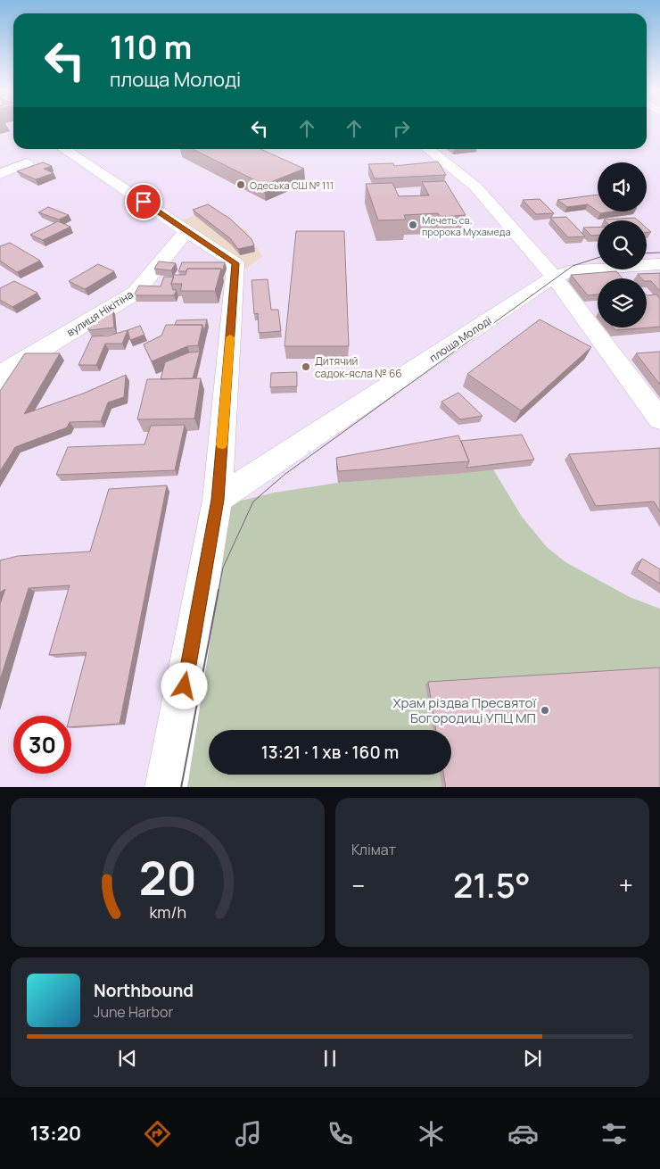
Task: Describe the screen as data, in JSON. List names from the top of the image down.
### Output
{
  "streets": {
    "street": ["вулиця Нікітіна", "площа Молоді"]
  },
  "places": [
    "Одеська СШ № 111",
    "Мечеть св. пророка Мухамеда",
    "Дитячий садок-ясла № 66",
    "Храм різдва Пресвятої Богородиці УПЦ МП"
  ],
  "page": {
    "turn": ["110 m", "площа Молоді"],
    "limit": "30",
    "trip": "13:21 · 1 хв · 160 m",
    "tile": "Клімат",
    "heat": ["−", "21.5°", "+"],
    "song": ["Northbound", "June Harbor"],
    "tabs": "13:20",
    "gauge": ["20", "km/h"]
  }
}
